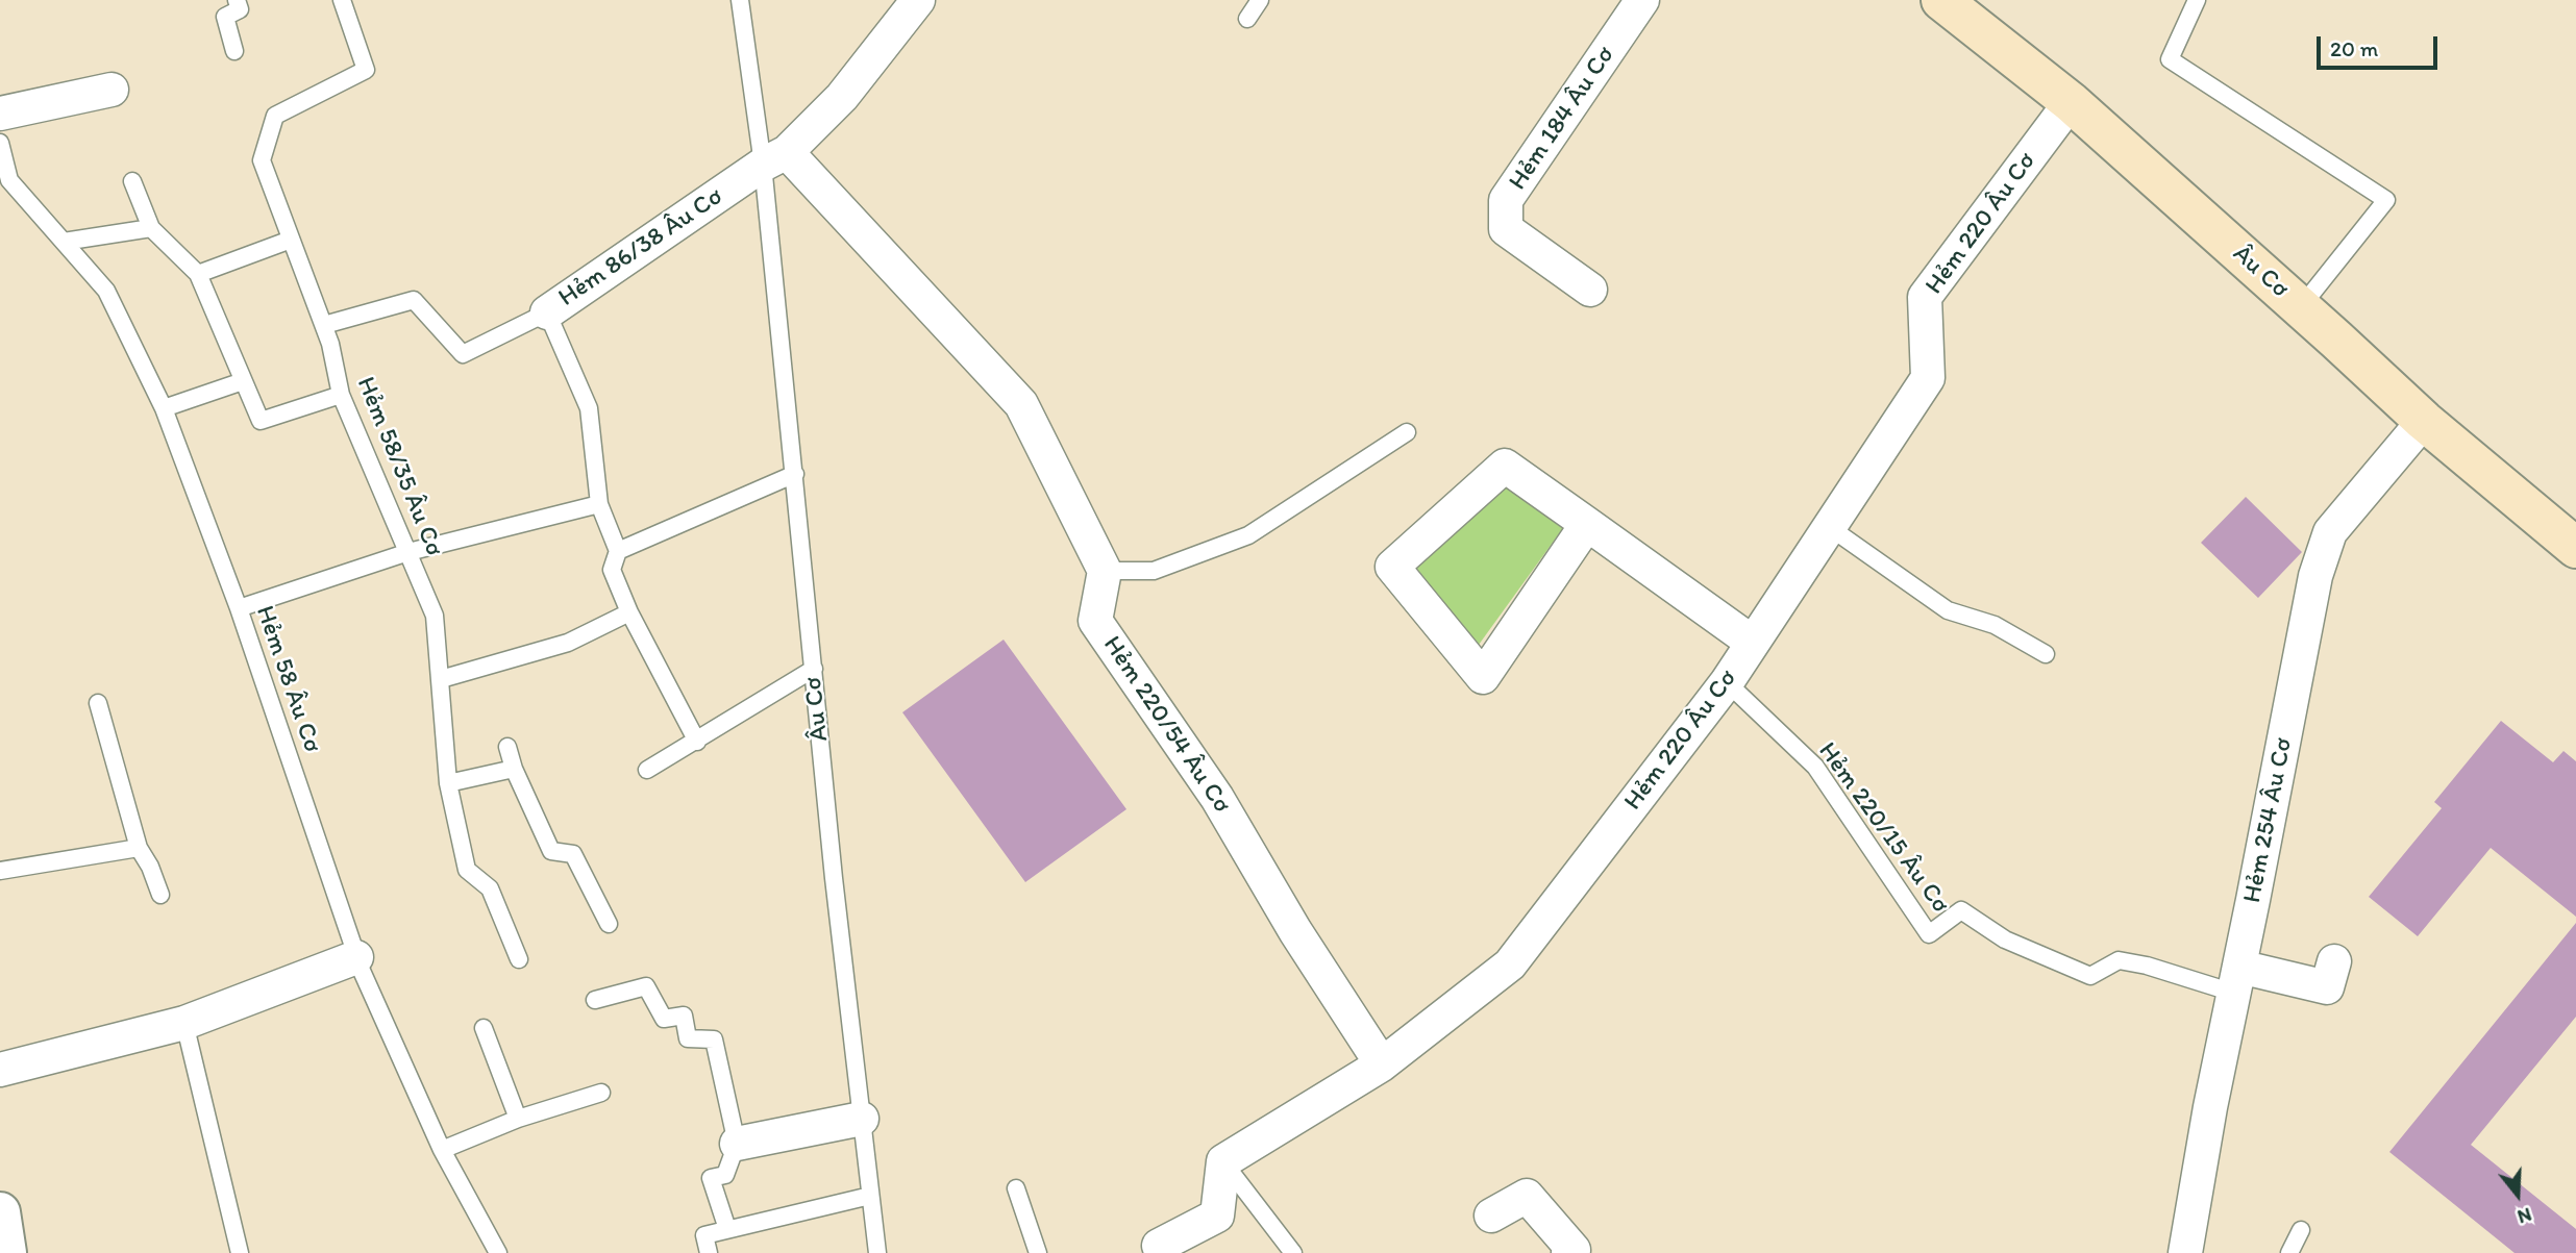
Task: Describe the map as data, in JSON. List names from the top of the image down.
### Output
{
  "streets": {
    "main road": ["Âu Cơ"],
    "street": [
      "Hẻm 184 Âu Cơ",
      "Hẻm 220 Âu Cơ",
      "Hẻm 86/38 Âu Cơ",
      "Hẻm 220/54 Âu Cơ",
      "Hẻm 254 Âu Cơ"
    ],
    "lane": ["Hẻm 58/35 Âu Cơ", "Hẻm 58 Âu Cơ", "Hẻm 220/15 Âu Cơ"]
  },
  "crossings": [
    ["Hẻm 220 Âu Cơ", "Âu Cơ"],
    ["Hẻm 220 Âu Cơ", "Hẻm 220/54 Âu Cơ"],
    ["Hẻm 220 Âu Cơ", "Hẻm 220/15 Âu Cơ"],
    ["Hẻm 86/38 Âu Cơ", "Âu Cơ"],
    ["Âu Cơ", "Hẻm 254 Âu Cơ"],
    ["Hẻm 254 Âu Cơ", "Hẻm 220/15 Âu Cơ"]
  ],
  "scale_bar": "20 m",
  "north": "bottom"
}
